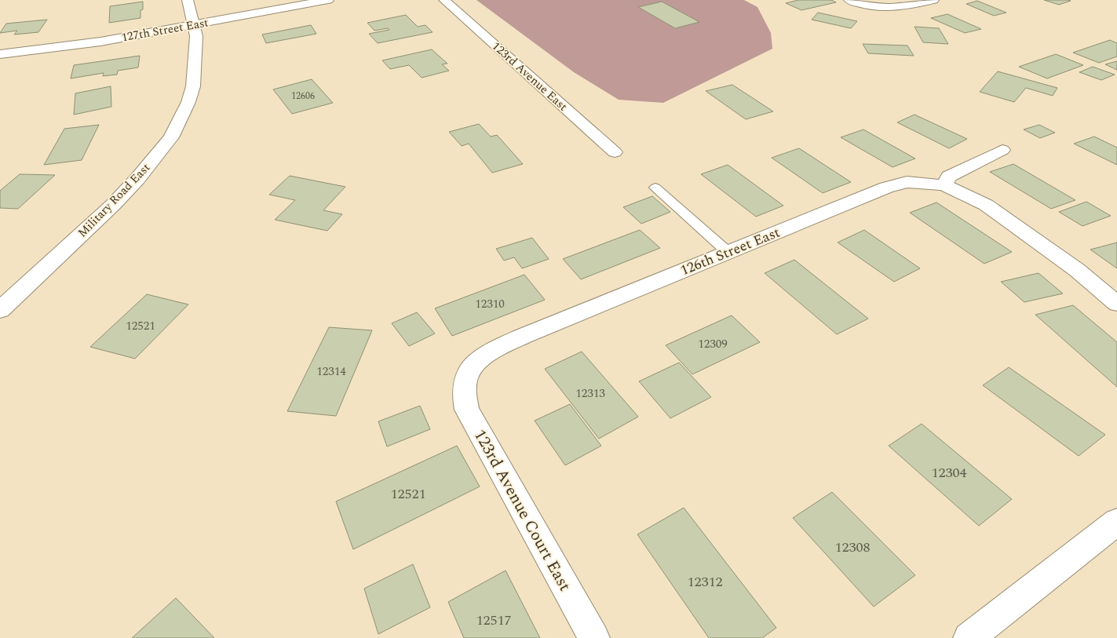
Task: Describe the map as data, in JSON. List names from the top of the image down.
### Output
{
  "streets": {
    "street": [
      "127th Street East",
      "123rd Avenue East",
      "Military Road East",
      "126th Street East",
      "123rd Avenue Court East"
    ]
  },
  "crossings": [
    ["127th Street East", "Military Road East"],
    ["126th Street East", "123rd Avenue Court East"]
  ],
  "house_numbers": [
    "12606",
    "12310",
    "12521",
    "12309",
    "12314",
    "12313",
    "12304",
    "12521",
    "12308",
    "12312",
    "12517"
  ]
}
